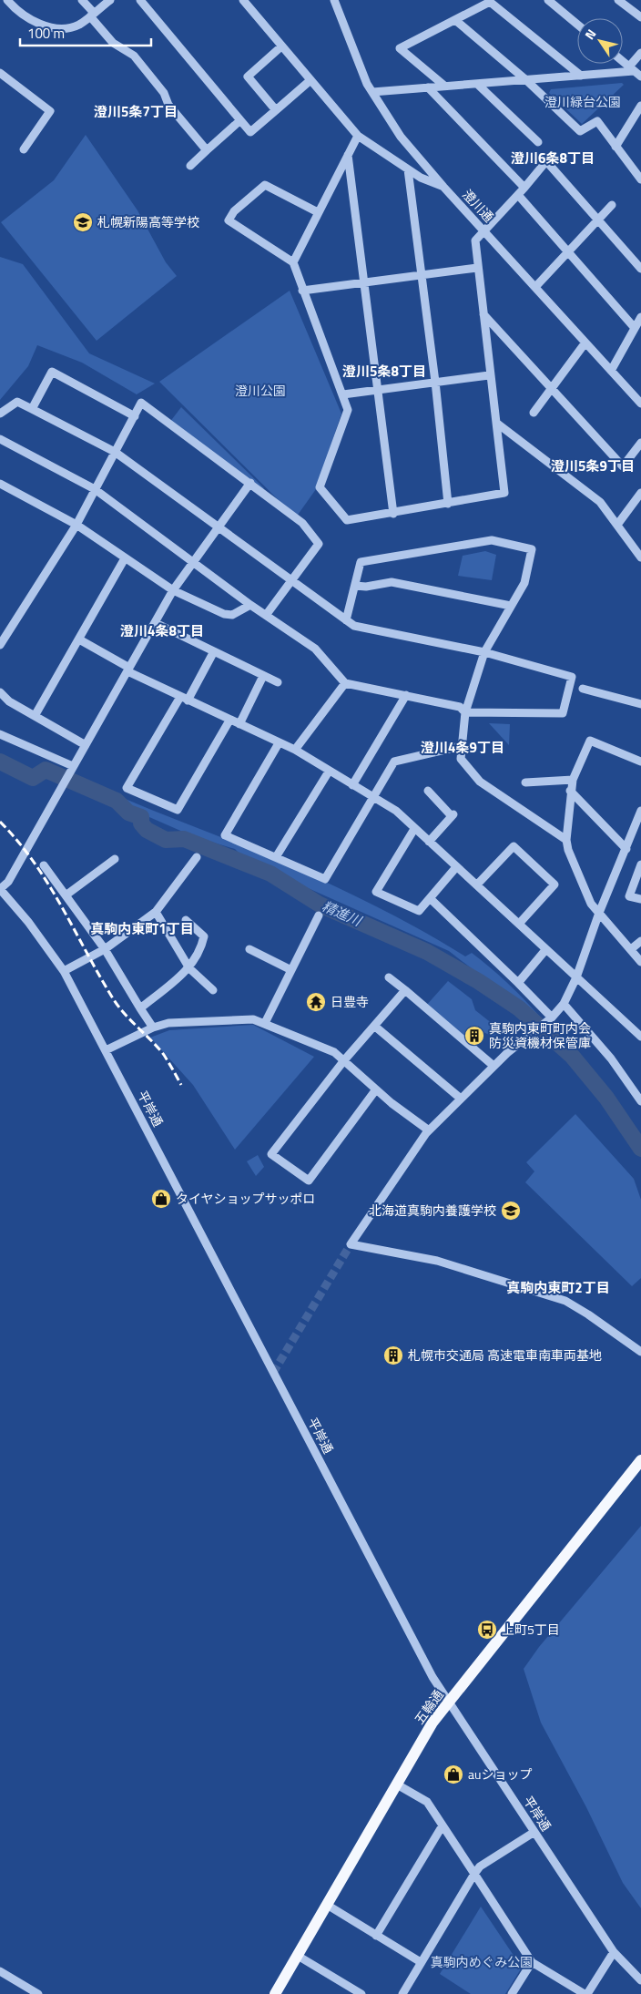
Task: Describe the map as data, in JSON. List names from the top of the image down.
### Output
{
  "streets": {
    "main road": ["五輪通"],
    "street": ["澄川通", "平岸通"]
  },
  "crossings": [
    ["平岸通", "五輪通"]
  ],
  "districts": [
    "澄川5条7丁目",
    "澄川6条8丁目",
    "澄川5条8丁目",
    "澄川5条9丁目",
    "澄川4条8丁目",
    "澄川4条9丁目",
    "真駒内東町1丁目",
    "真駒内東町2丁目"
  ],
  "water": ["精進川"],
  "parks": ["澄川緑台公園", "澄川公園", "真駒内めぐみ公園"],
  "places": {
    "school or university": ["札幌新陽高等学校", "北海道真駒内養護学校"],
    "temple": ["日豊寺"],
    "building": ["真駒内東町町内会 防災資機材保管庫", "札幌市交通局 高速電車南車両基地"],
    "shop": ["タイヤショップサッポロ", "auショップ"],
    "bus stop": ["上町5丁目"]
  },
  "scale_bar": "100 m",
  "north": "top left"
}
